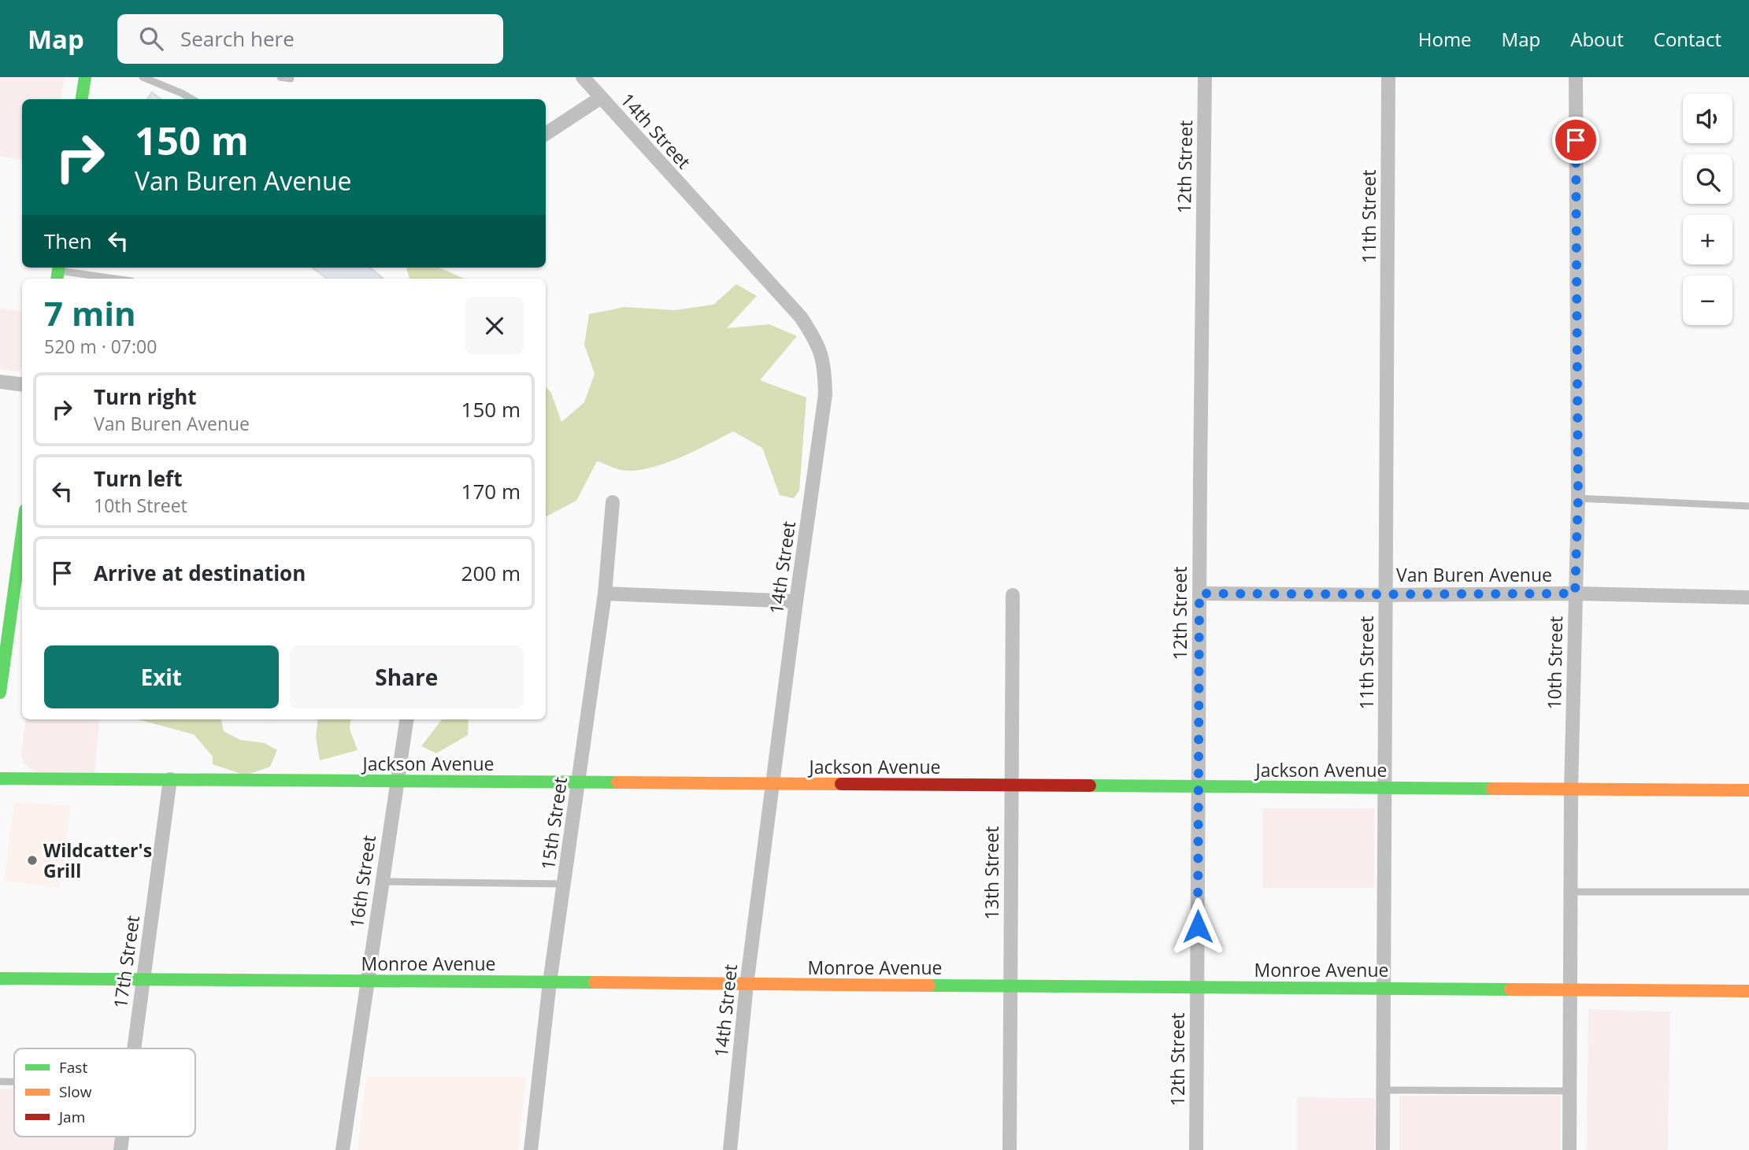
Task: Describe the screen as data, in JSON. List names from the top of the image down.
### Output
{
  "streets": {
    "street": [
      "14th Street",
      "12th Street",
      "11th Street",
      "Van Buren Avenue",
      "10th Street",
      "Jackson Avenue",
      "15th Street",
      "13th Street",
      "16th Street",
      "17th Street",
      "Monroe Avenue"
    ]
  },
  "crossings": [
    ["14th Street", "Jackson Avenue"],
    ["14th Street", "Monroe Avenue"],
    ["12th Street", "Van Buren Avenue"],
    ["12th Street", "Jackson Avenue"],
    ["12th Street", "Monroe Avenue"],
    ["11th Street", "Van Buren Avenue"],
    ["11th Street", "Jackson Avenue"],
    ["11th Street", "Monroe Avenue"],
    ["Van Buren Avenue", "10th Street"],
    ["10th Street", "Jackson Avenue"],
    ["10th Street", "Monroe Avenue"],
    ["Jackson Avenue", "15th Street"],
    ["Jackson Avenue", "13th Street"],
    ["Jackson Avenue", "16th Street"],
    ["Jackson Avenue", "17th Street"],
    ["15th Street", "Monroe Avenue"],
    ["13th Street", "Monroe Avenue"],
    ["16th Street", "Monroe Avenue"],
    ["17th Street", "Monroe Avenue"]
  ],
  "places": ["Wildcatter's Grill"],
  "legend": ["Fast", "Slow", "Jam"],
  "page": {
    "header": "Map",
    "search": "Search here",
    "nav": [
      "Home",
      "Map",
      "About",
      "Contact"
    ],
    "map_buttons": ["+", "−"],
    "turn": ["150 m", "Van Buren Avenue"],
    "then": "Then",
    "heading": ["7 min", "520 m · 07:00"],
    "list": [
      {
        "name": "Turn right",
        "note": "Van Buren Avenue",
        "value": "150 m"
      },
      {
        "name": "Turn left",
        "note": "10th Street",
        "value": "170 m"
      },
      {
        "name": "Arrive at destination",
        "value": "200 m"
      }
    ],
    "buttons": ["Exit", "Share"]
  }
}
